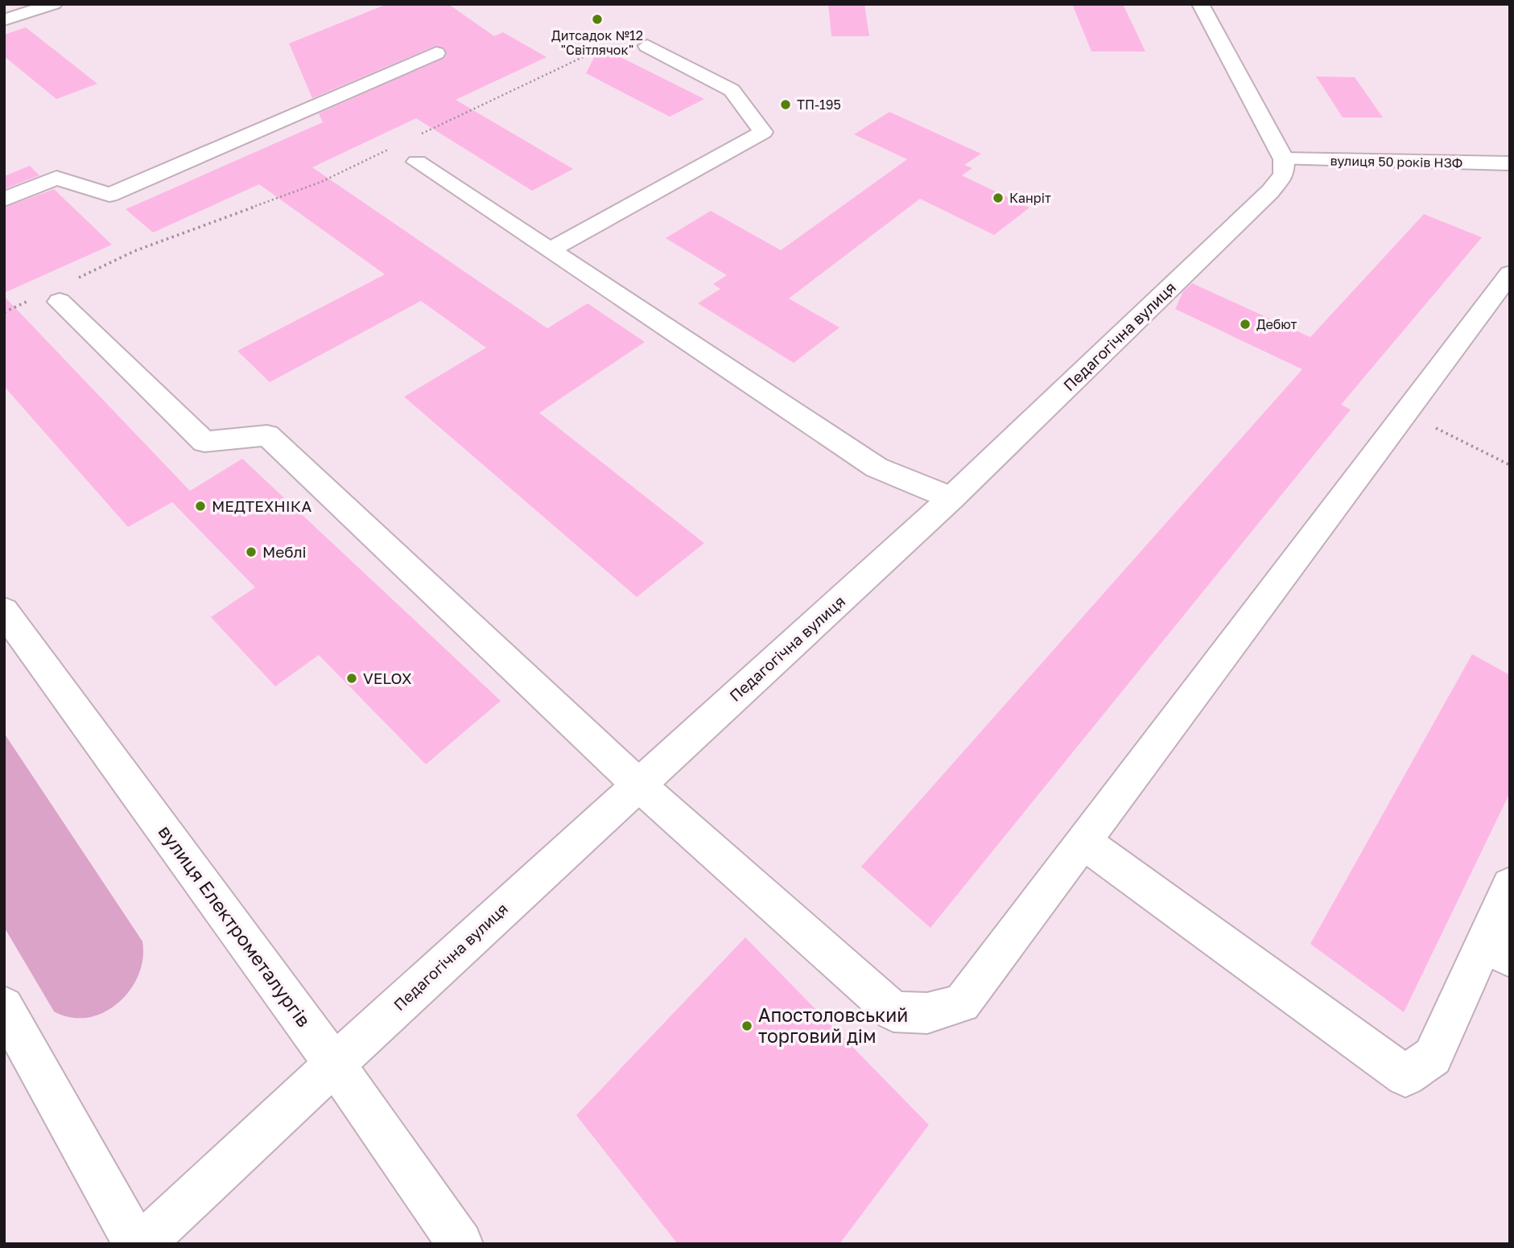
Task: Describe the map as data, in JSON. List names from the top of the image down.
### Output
{
  "streets": {
    "main road": ["вулиця 50 років НЗФ", "Педагогічна вулиця", "вулиця Електрометалургів"]
  },
  "crossings": [
    ["вулиця 50 років НЗФ", "Педагогічна вулиця"],
    ["Педагогічна вулиця", "вулиця Електрометалургів"]
  ],
  "places": [
    "Дитсадок №12 \"Світлячок\"",
    "ТП-195",
    "Канріт",
    "Дебют",
    "МЕДТЕХНІКА",
    "Меблі",
    "VELOX",
    "Апостоловський торговий дім"
  ]
}
